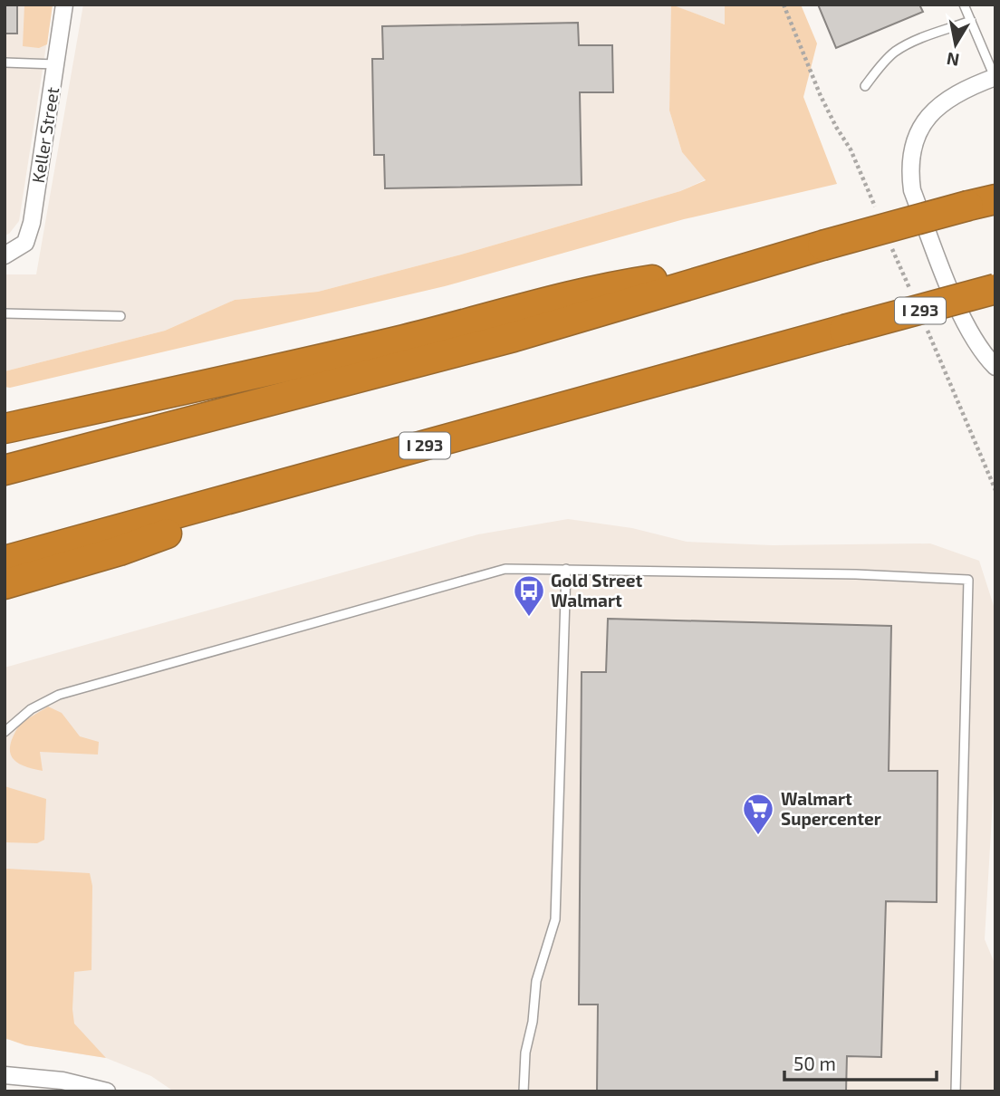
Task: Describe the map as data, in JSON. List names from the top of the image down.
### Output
{
  "streets": {
    "highway": ["I 293"],
    "street": ["Keller Street"]
  },
  "places": {
    "bus stop": ["Gold Street Walmart"],
    "supermarket": ["Walmart Supercenter"]
  },
  "scale_bar": "50 m",
  "north": "bottom"
}
